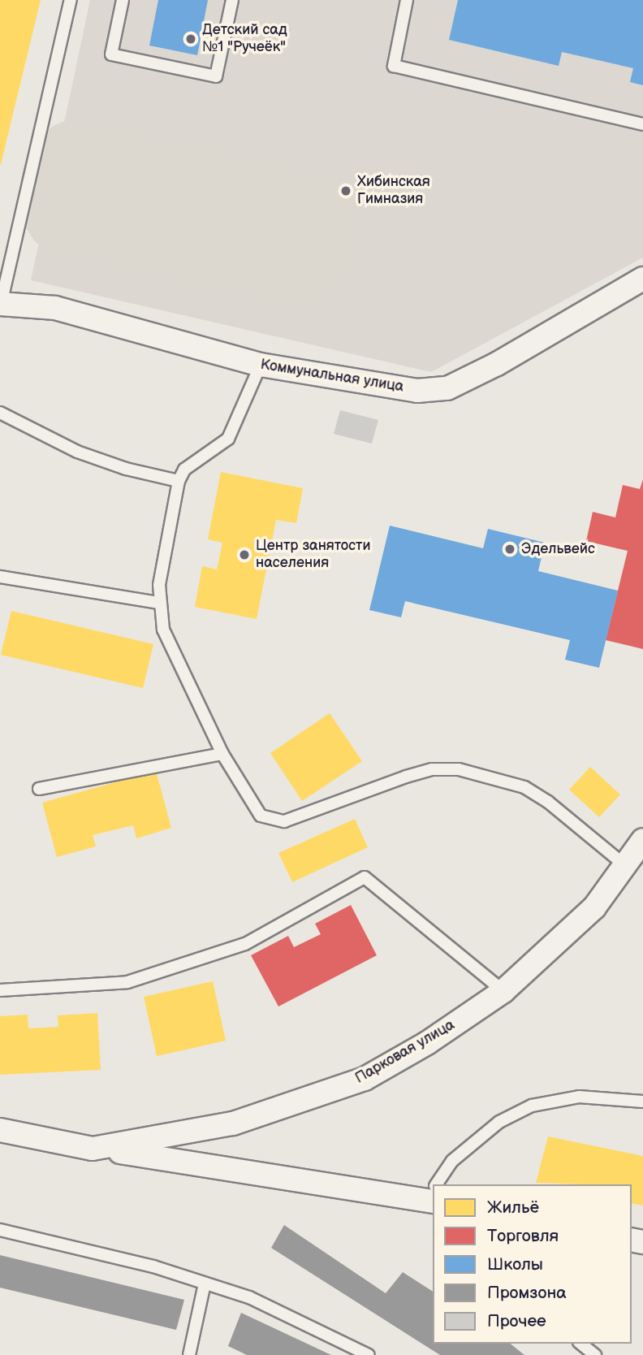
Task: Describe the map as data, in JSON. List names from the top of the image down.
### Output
{
  "streets": {
    "street": ["Коммунальная улица", "Парковая улица"]
  },
  "places": [
    "Детский сад №1 \"Ручеёк\"",
    "Хибинская Гимназия",
    "Эдельвейс",
    "Центр занятости населения"
  ],
  "legend": [
    "Жильё",
    "Торговля",
    "Школы",
    "Промзона",
    "Прочее"
  ]
}
